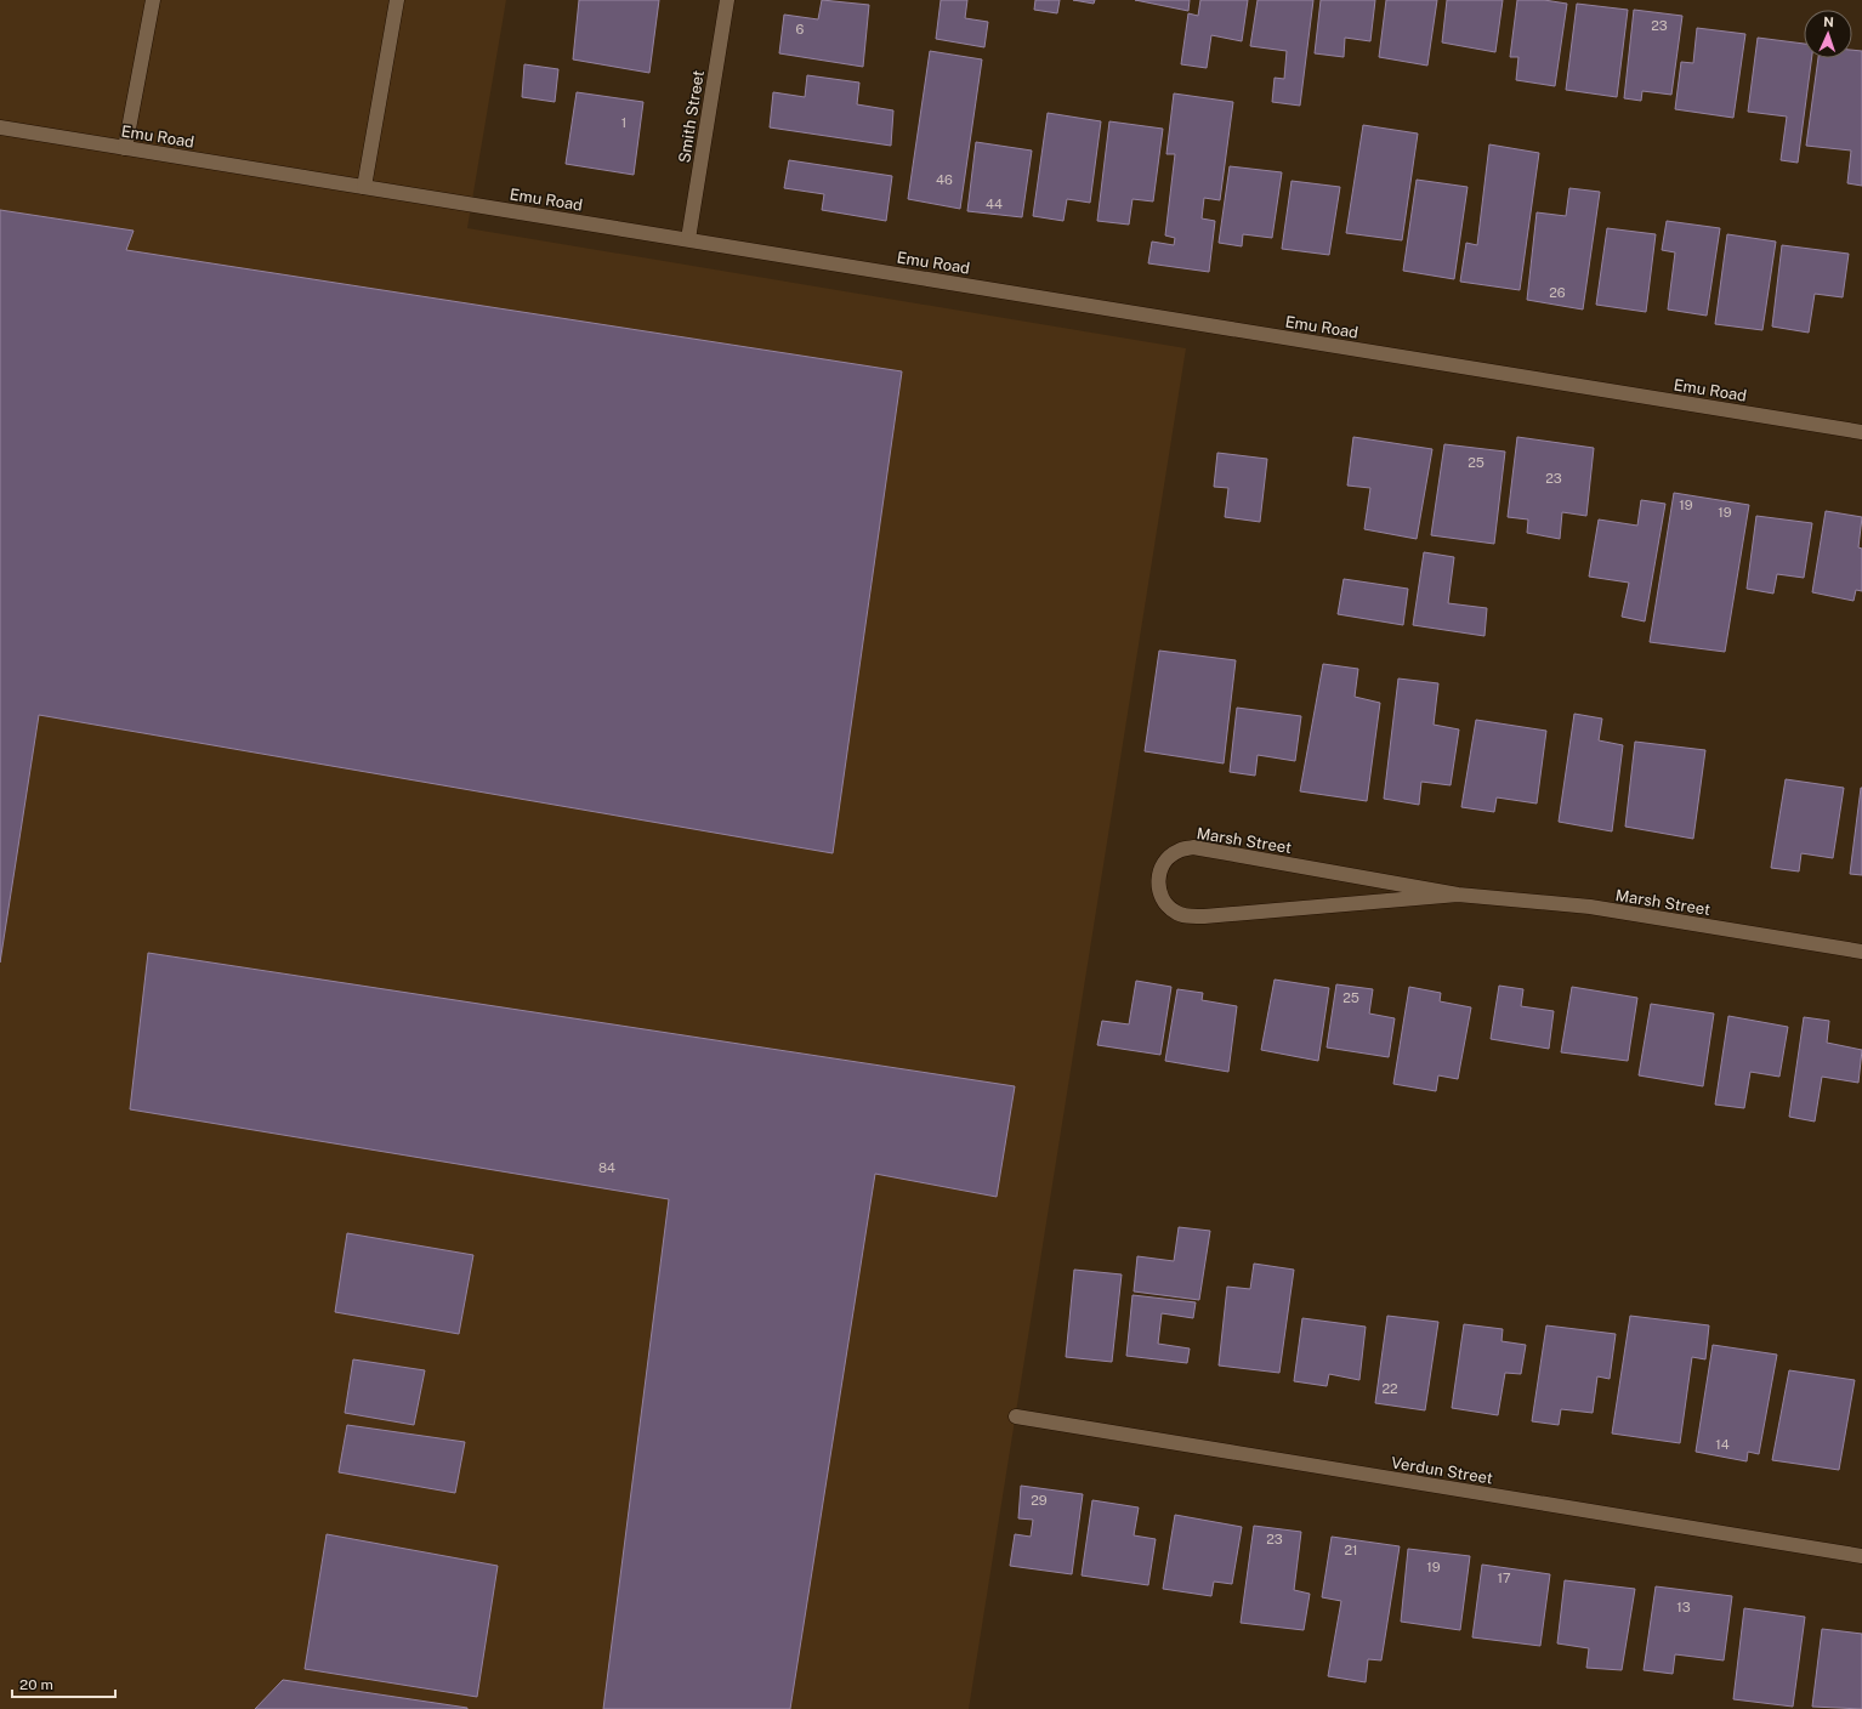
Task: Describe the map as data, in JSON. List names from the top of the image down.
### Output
{
  "streets": {
    "street": [
      "Smith Street",
      "Emu Road",
      "Marsh Street",
      "Verdun Street"
    ]
  },
  "crossings": [
    ["Smith Street", "Emu Road"]
  ],
  "house_numbers": [
    "23",
    "6",
    "1",
    "46",
    "44",
    "26",
    "25",
    "23",
    "19",
    "19",
    "25",
    "84",
    "22",
    "14",
    "29",
    "23",
    "21",
    "19",
    "17",
    "13"
  ],
  "scale_bar": "20 m",
  "north": "top"
}
